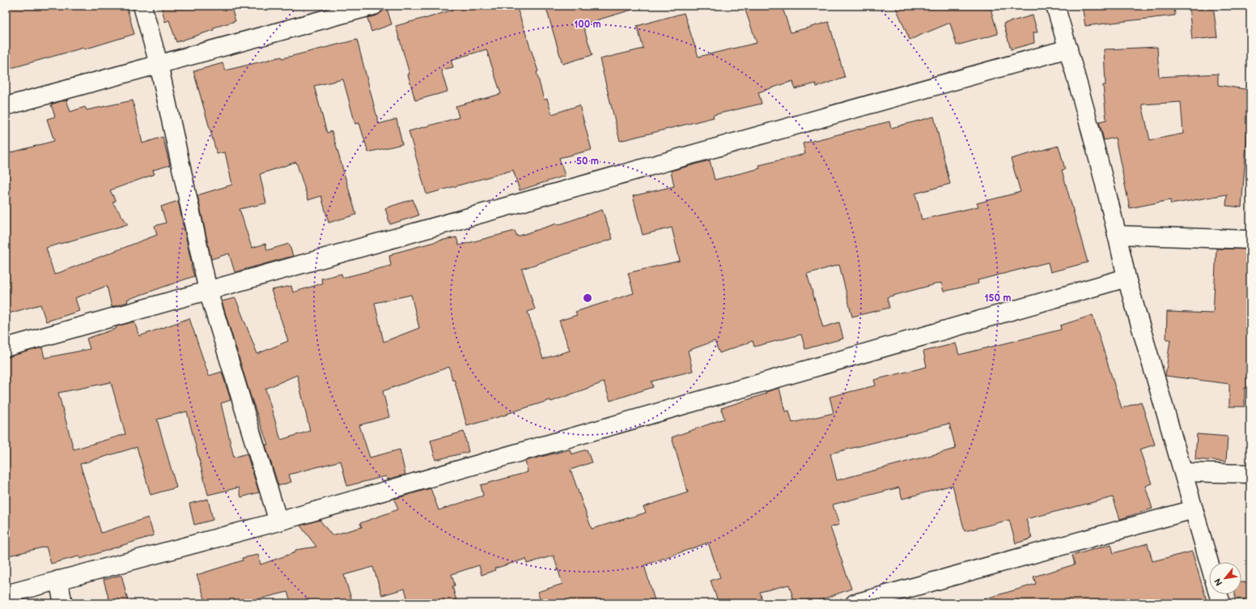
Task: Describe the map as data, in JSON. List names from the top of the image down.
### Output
{
  "north": "bottom left",
  "rings": ["100 m", "50 m", "150 m"]
}
